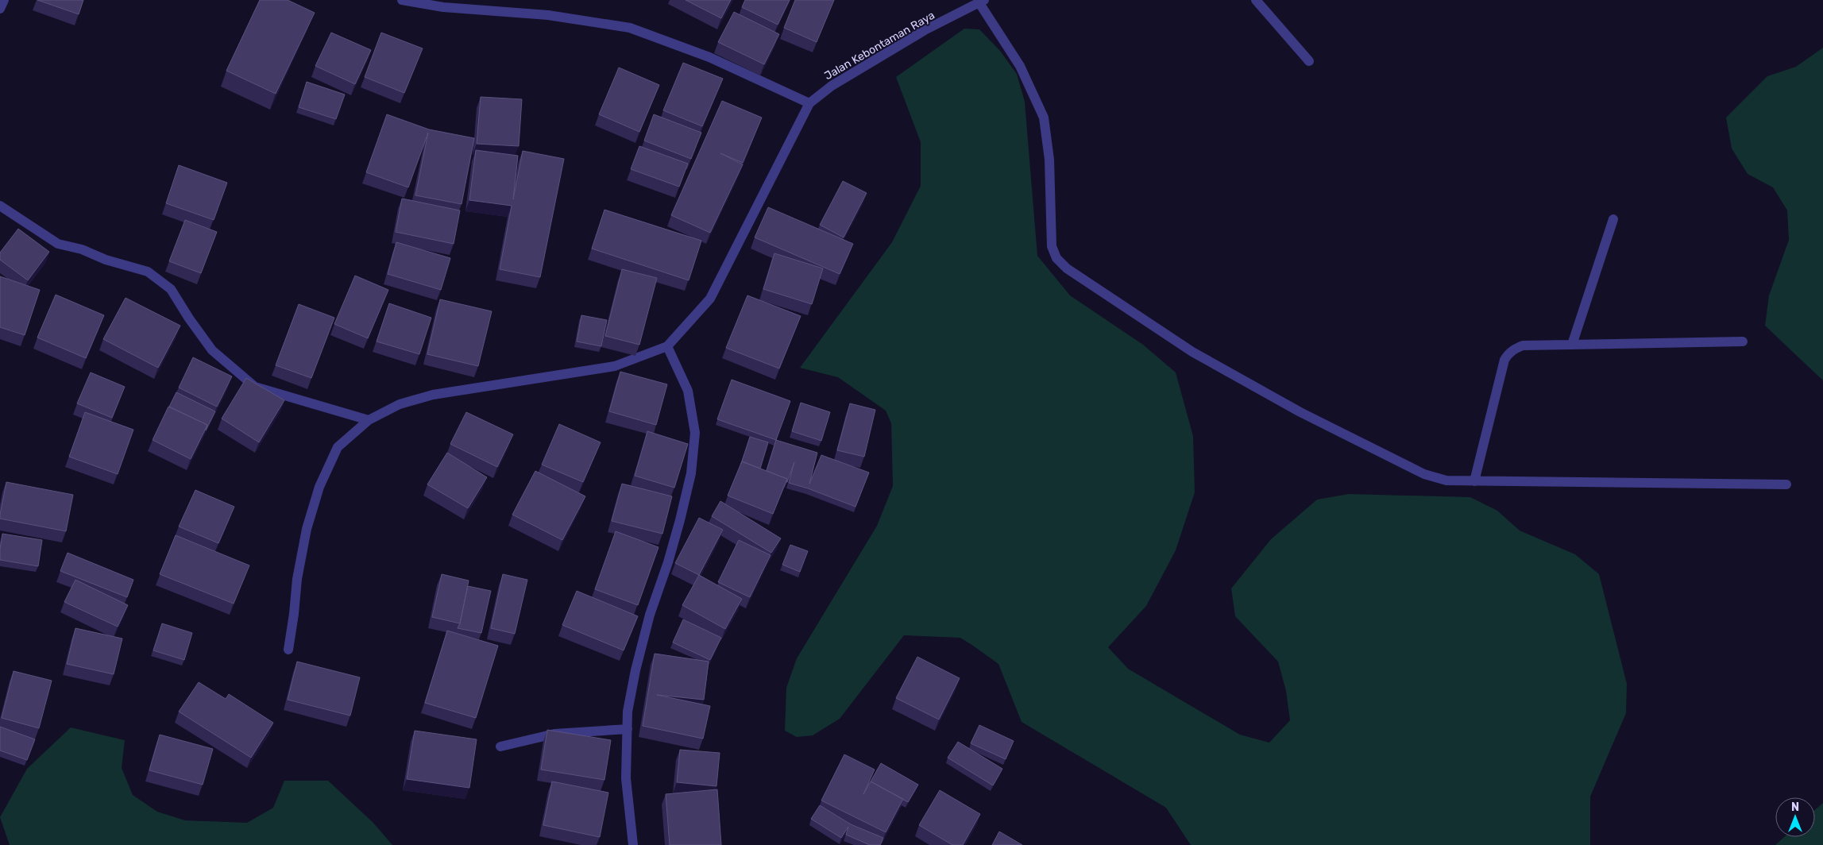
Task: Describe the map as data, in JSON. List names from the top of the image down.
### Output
{
  "streets": {
    "street": ["Jalan Kebontaman Raya"]
  },
  "north": "top"
}
